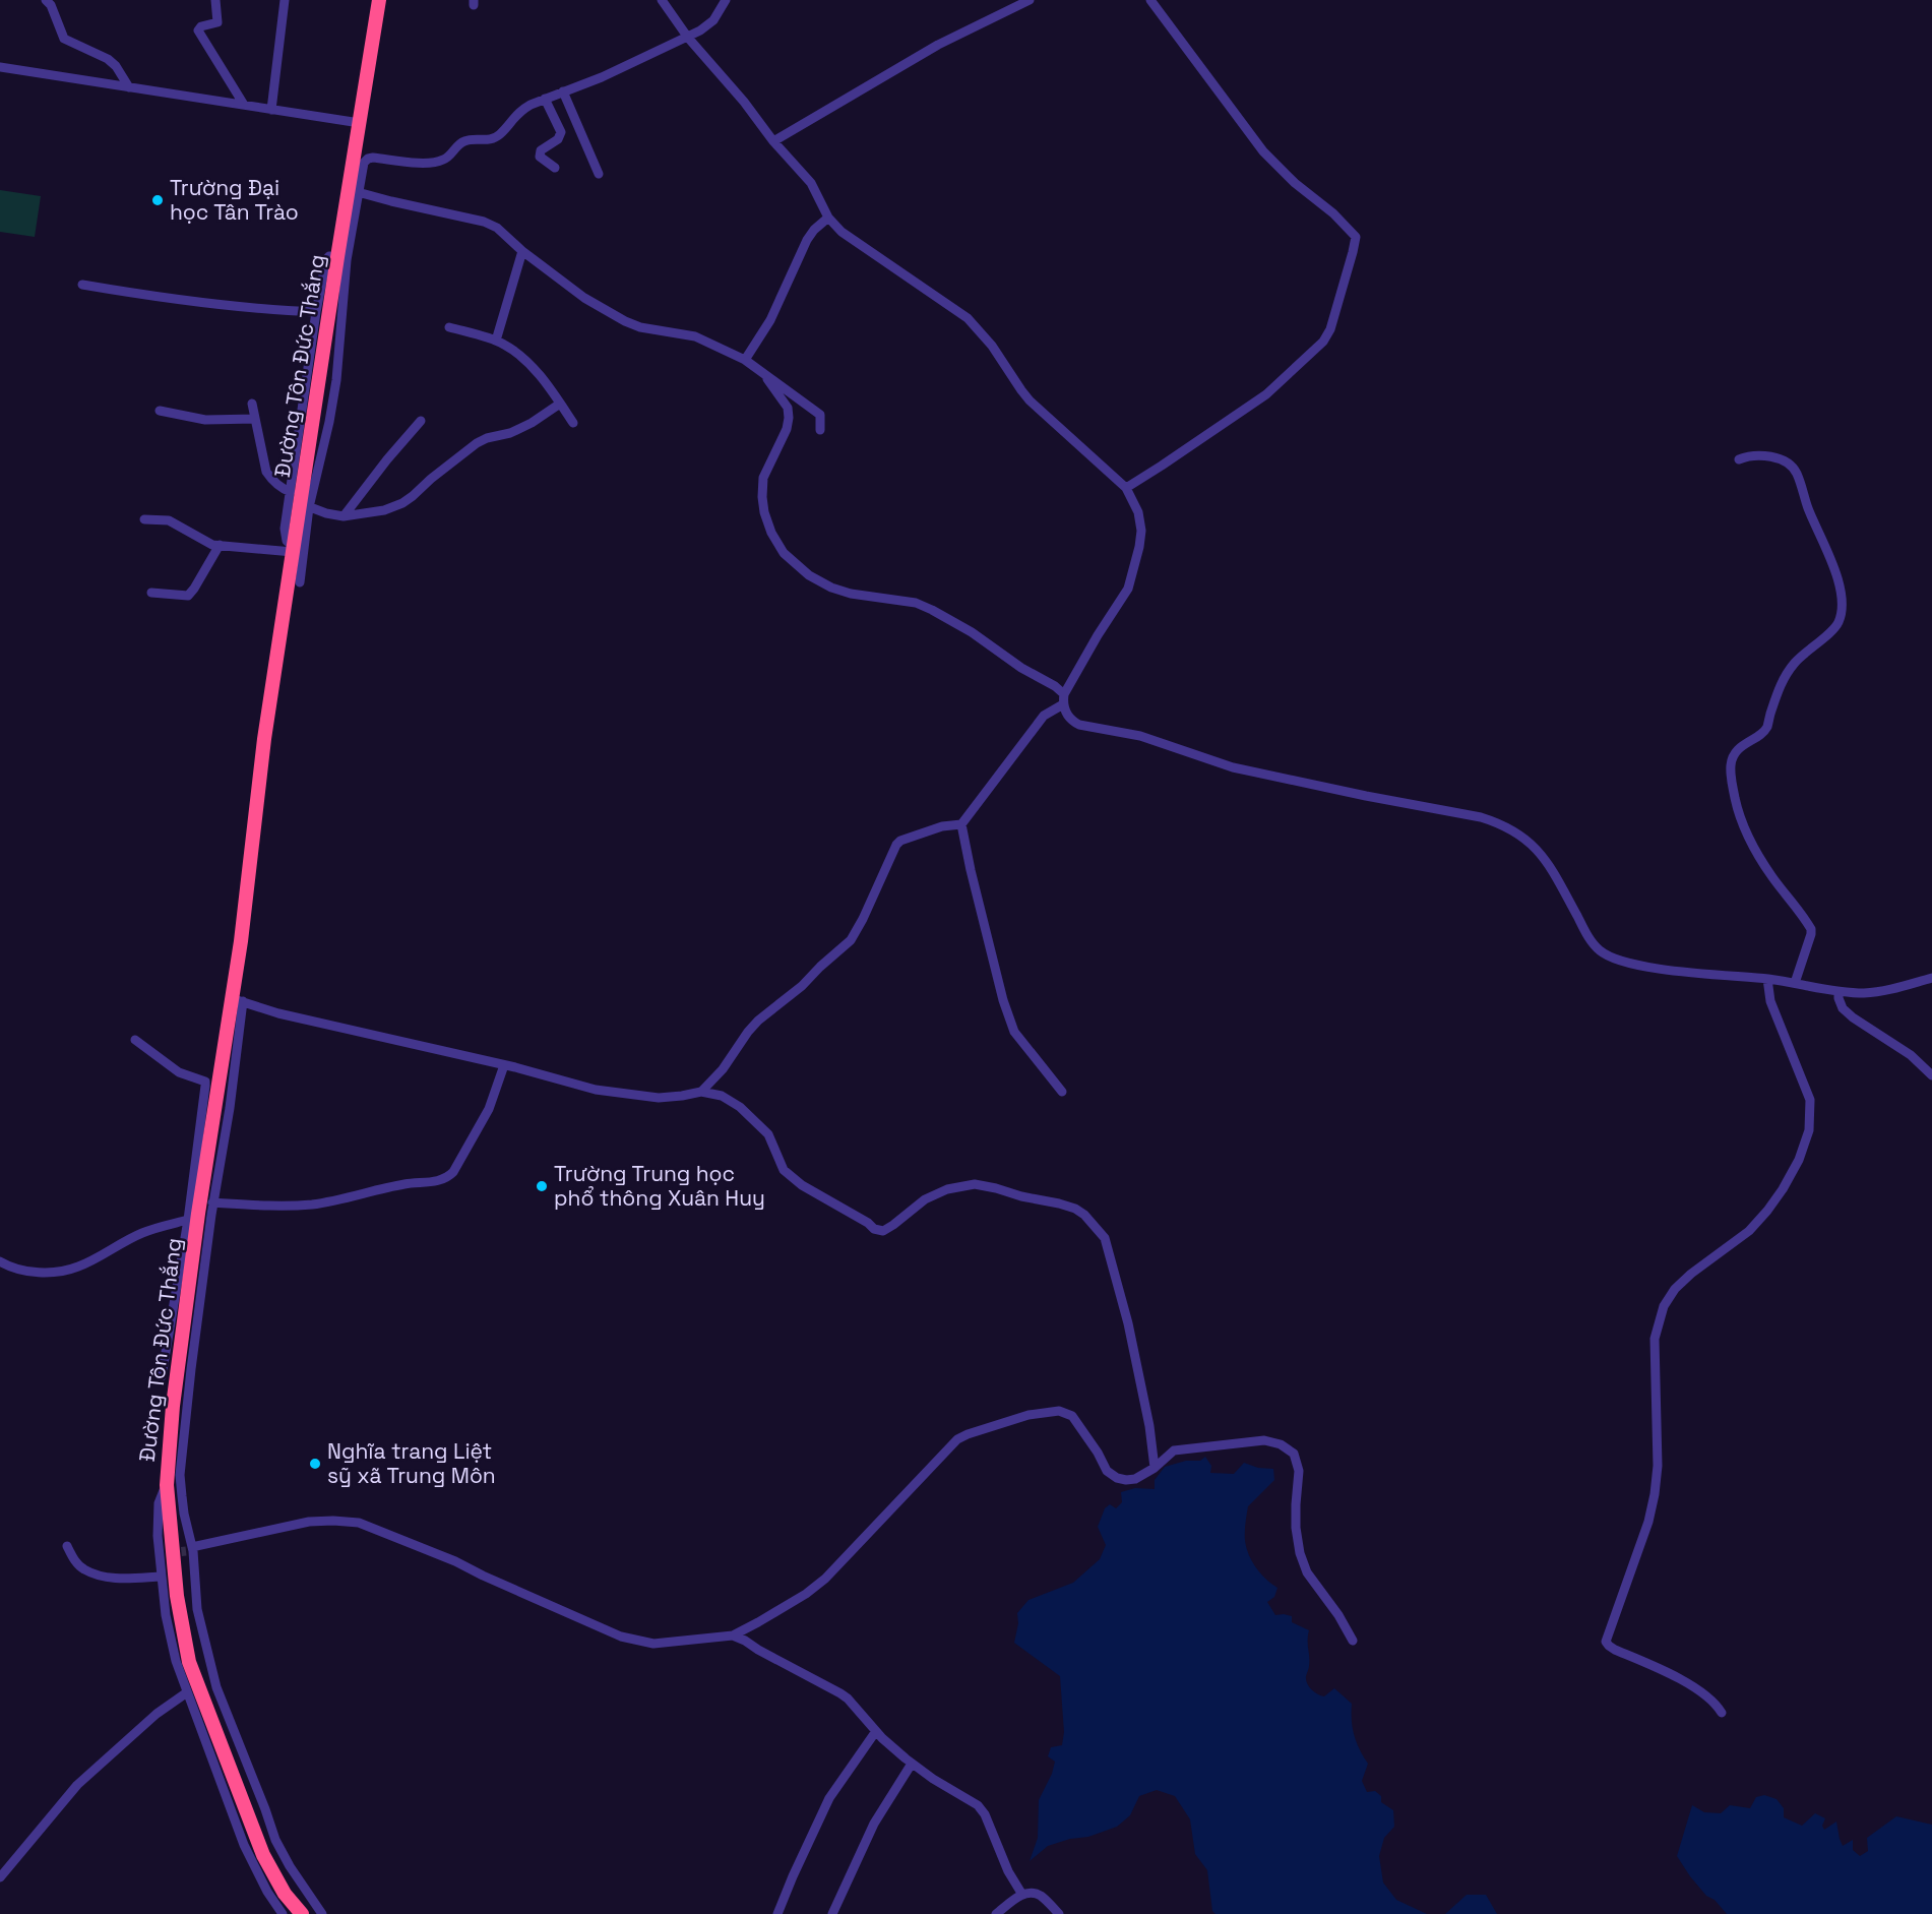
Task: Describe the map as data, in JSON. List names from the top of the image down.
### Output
{
  "streets": {
    "highway": ["Đường Tôn Đức Thắng"]
  },
  "places": ["Trường Đại học Tân Trào", "Trường Trung học phổ thông Xuân Huy", "Nghĩa trang Liệt sỹ xã Trung Môn"]
}
